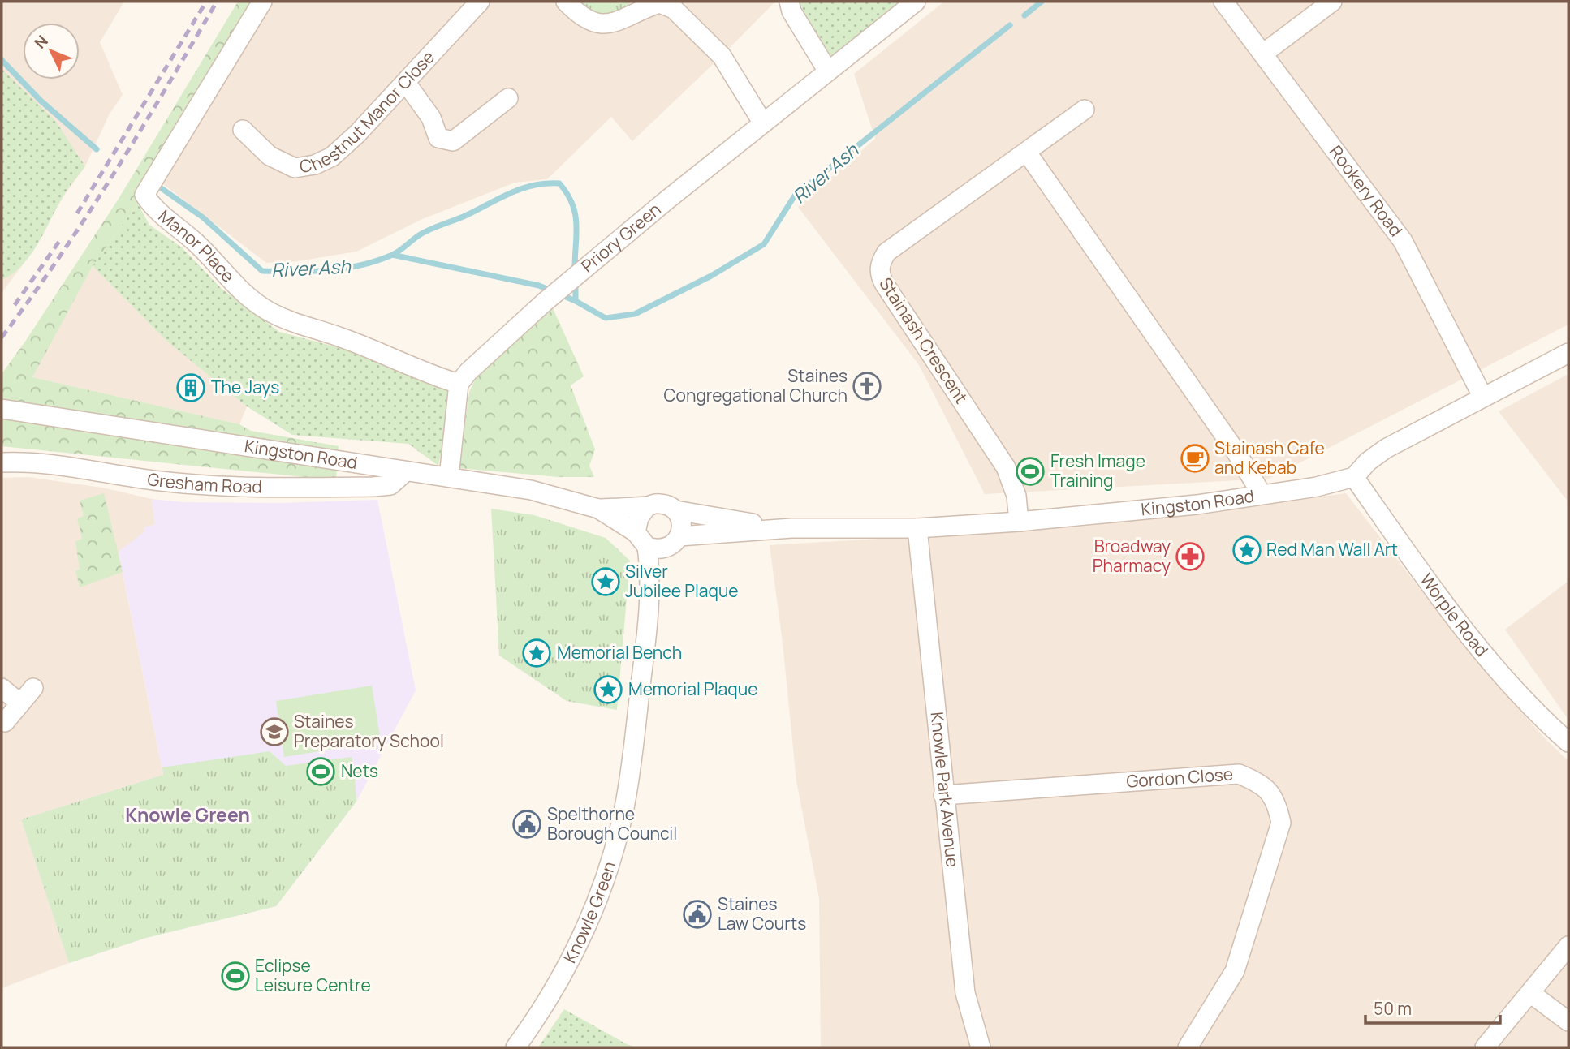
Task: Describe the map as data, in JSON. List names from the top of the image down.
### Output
{
  "streets": {
    "street": [
      "Chestnut Manor Close",
      "Rookery Road",
      "Priory Green",
      "Manor Place",
      "Stainash Crescent",
      "Kingston Road",
      "Gresham Road",
      "Worple Road",
      "Gordon Close",
      "Knowle Park Avenue",
      "Knowle Green"
    ]
  },
  "crossings": [
    ["Priory Green", "Manor Place"],
    ["Stainash Crescent", "Kingston Road"],
    ["Kingston Road", "Gresham Road"],
    ["Kingston Road", "Worple Road"],
    ["Kingston Road", "Knowle Park Avenue"],
    ["Kingston Road", "Knowle Green"],
    ["Gordon Close", "Knowle Park Avenue"]
  ],
  "districts": ["Knowle Green"],
  "water": ["River Ash"],
  "places": {
    "church": ["Staines Congregational Church"],
    "building": ["The Jays"],
    "cafe": ["Stainash Cafe and Kebab"],
    "sports": ["Fresh Image Training", "Nets", "Eclipse Leisure Centre"],
    "place": [
      "Red Man Wall Art",
      "Silver Jubilee Plaque",
      "Memorial Bench",
      "Memorial Plaque"
    ],
    "pharmacy": ["Broadway Pharmacy"],
    "school or university": ["Staines Preparatory School"],
    "public building": ["Spelthorne Borough Council", "Staines Law Courts"]
  },
  "scale_bar": "50 m",
  "north": "top left"
}
